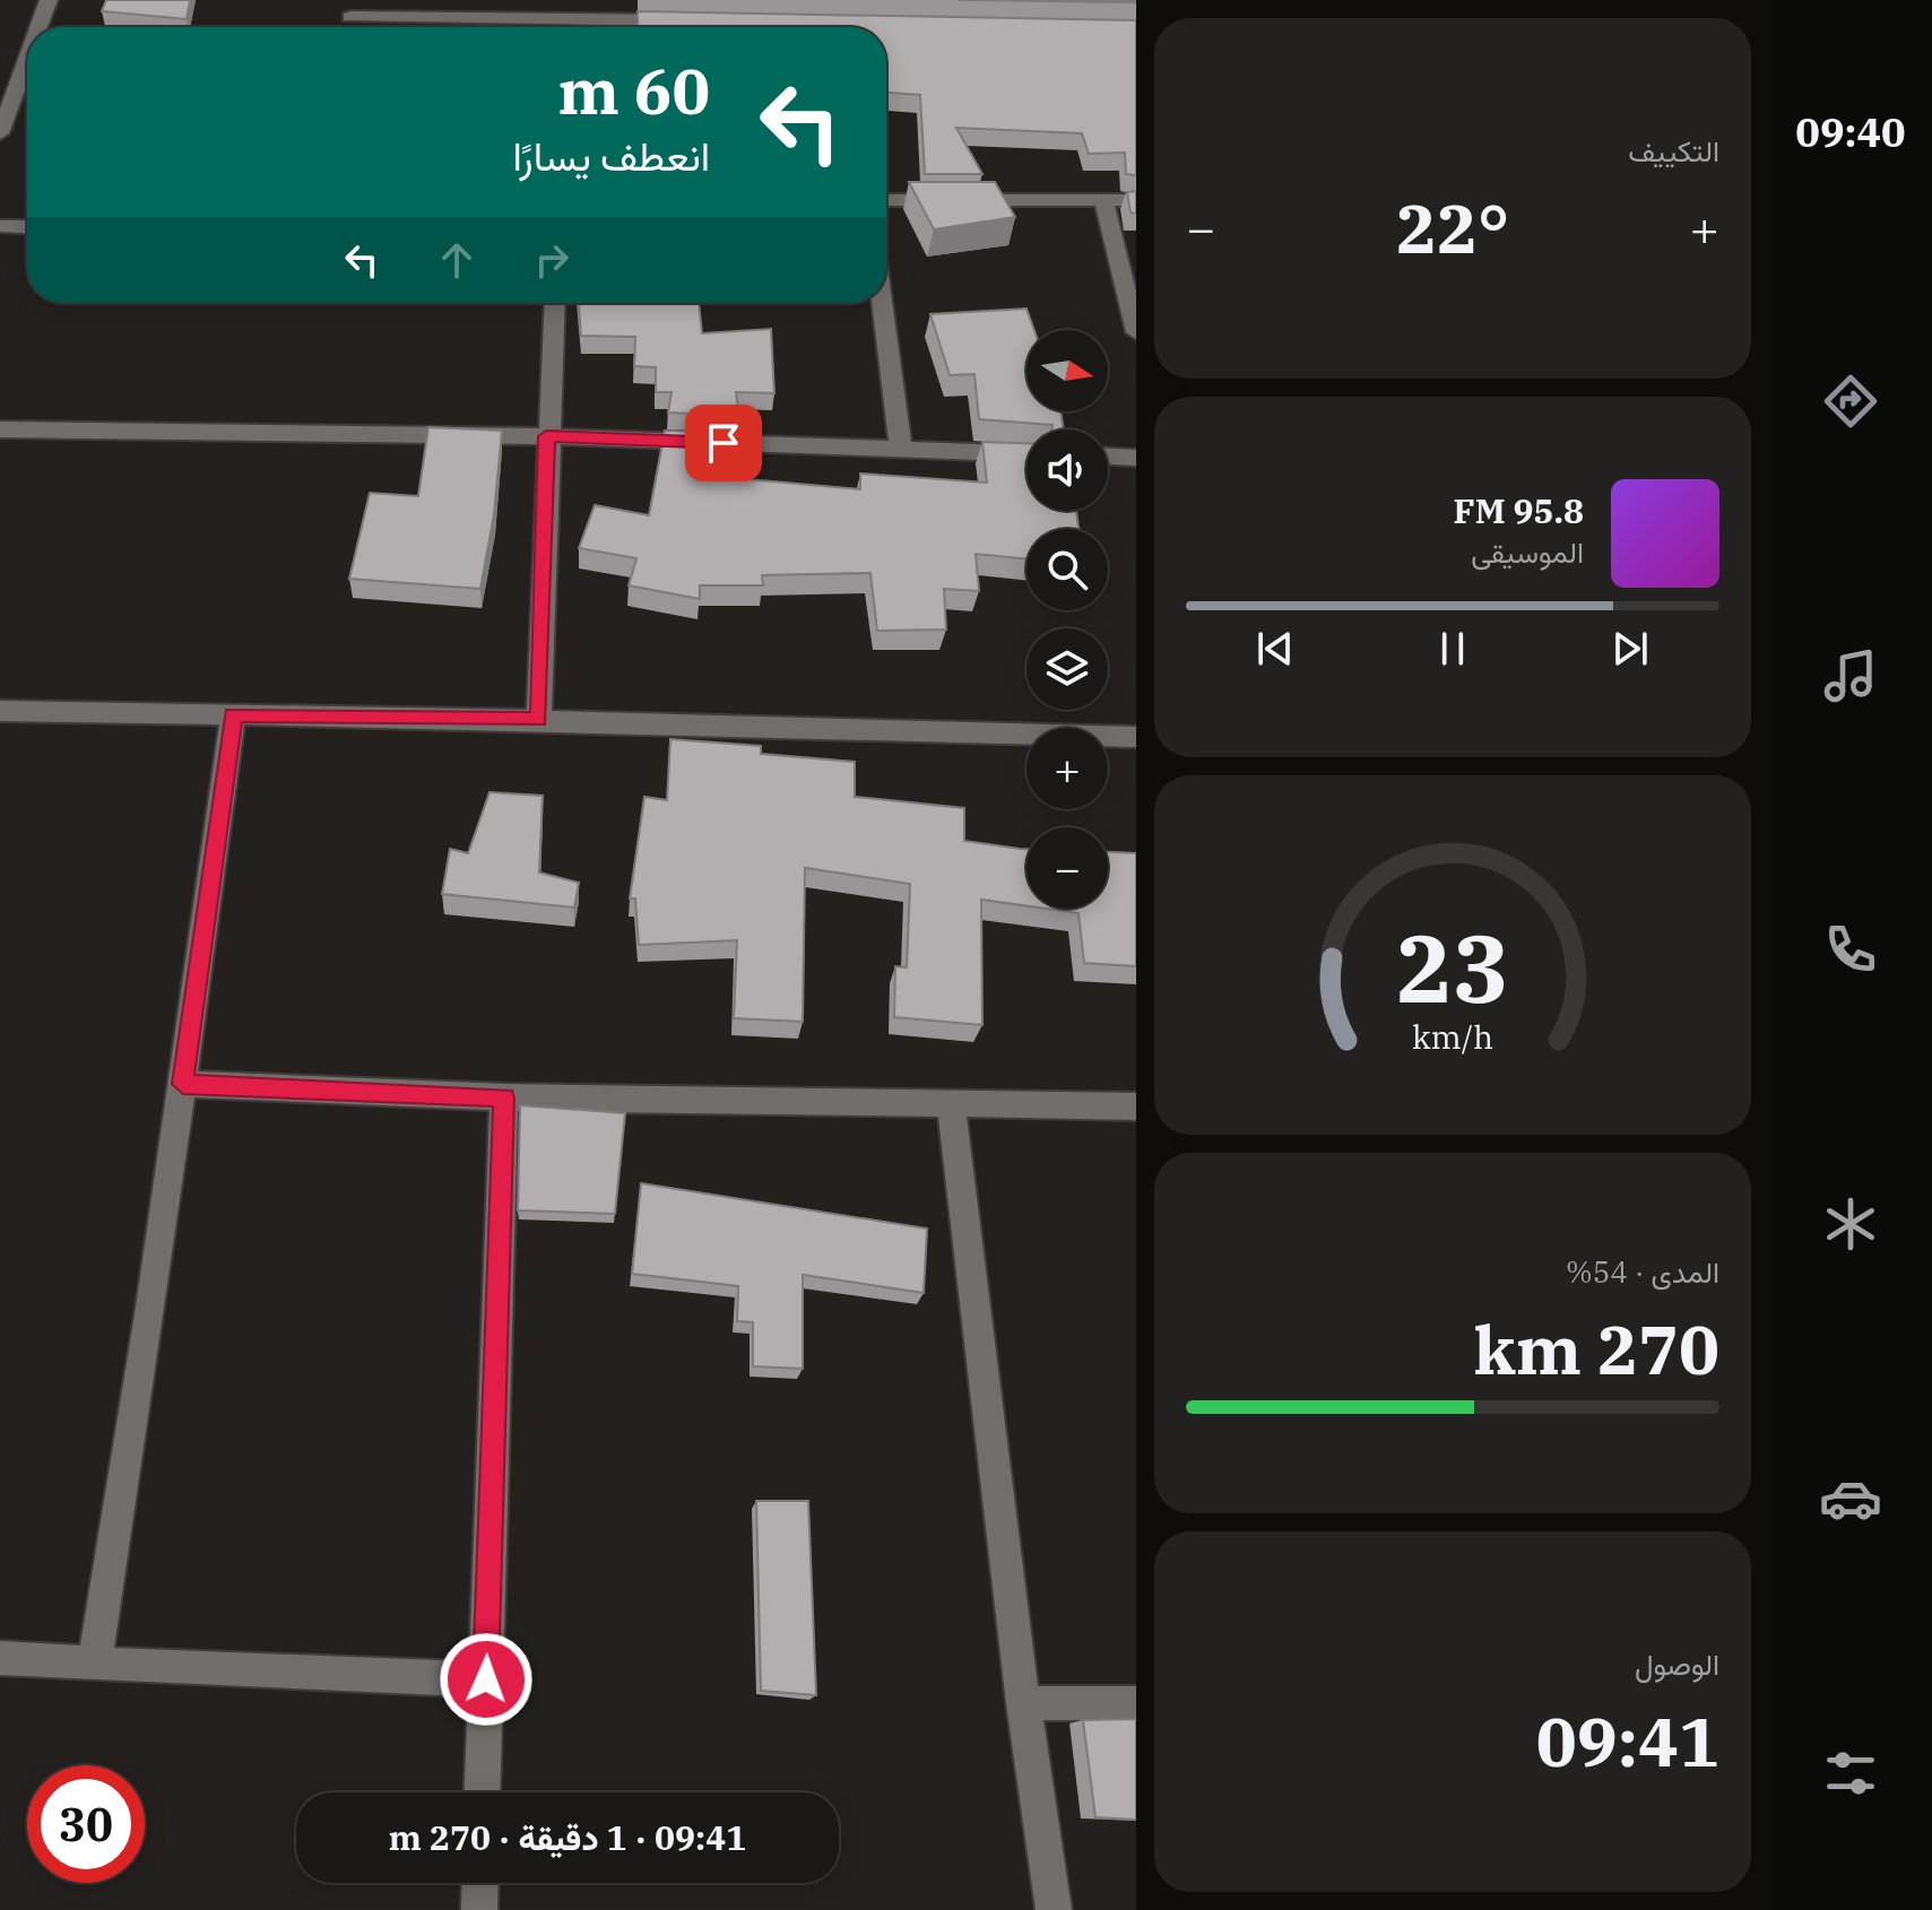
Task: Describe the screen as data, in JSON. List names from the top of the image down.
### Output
{
  "north": "right",
  "page": {
    "tabs": "09:40",
    "tile": [
      "التكييف",
      ["المدى · 54%", "270 km"],
      ["الوصول", "09:41"]
    ],
    "turn": ["60 m", "انعطف يسارًا"],
    "heat": ["−", "22°", "+"],
    "map_buttons": ["+", "−"],
    "song": ["95.8 FM", "الموسيقى"],
    "limit": "30",
    "trip": "09:41 · 1 دقيقة · 270 m",
    "gauge": ["23", "km/h"]
  }
}
